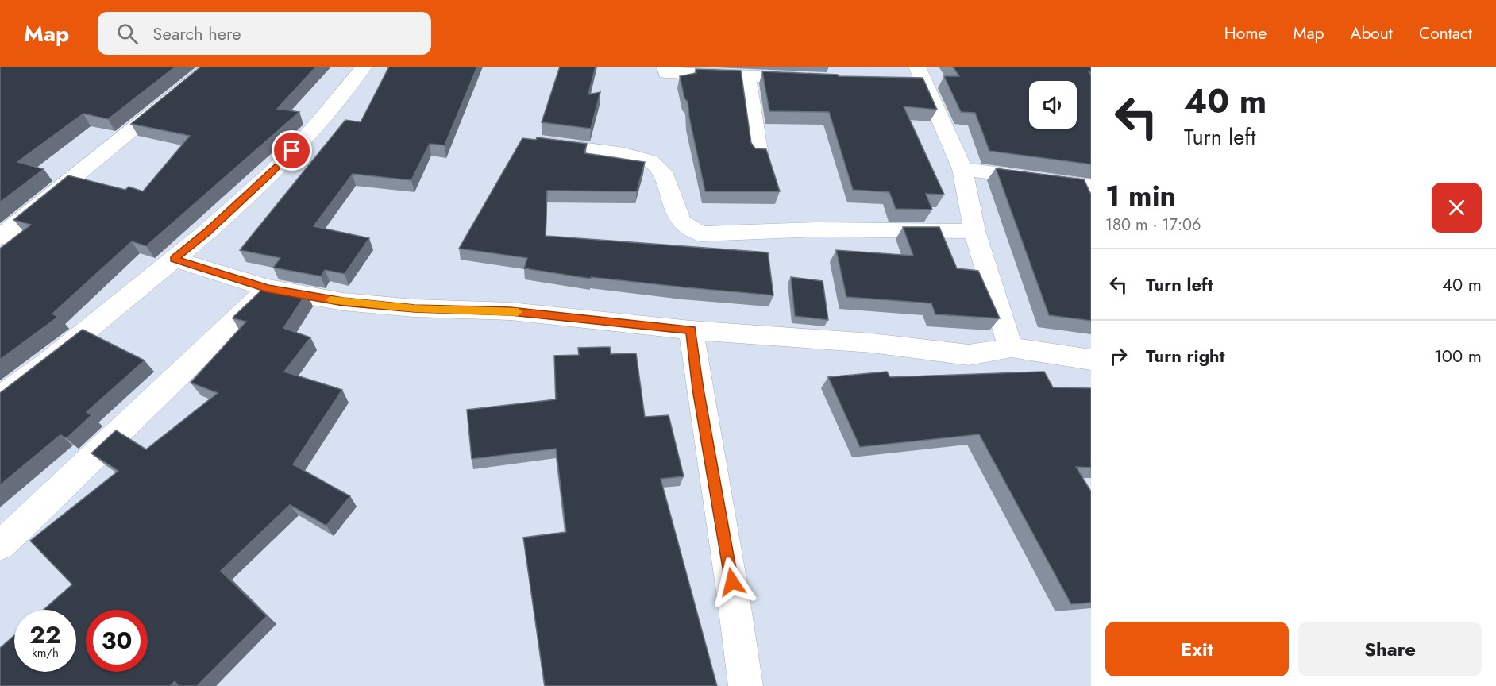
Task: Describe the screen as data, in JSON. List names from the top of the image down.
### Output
{
  "page": {
    "header": "Map",
    "search": "Search here",
    "nav": [
      "Home",
      "Map",
      "About",
      "Contact"
    ],
    "turn": ["40 m", "Turn left"],
    "heading": ["1 min", "180 m · 17:06"],
    "list": [
      {
        "name": "Turn left",
        "value": "40 m"
      },
      {
        "name": "Turn right",
        "value": "100 m"
      }
    ],
    "speed": "22 km/h",
    "limit": "30",
    "buttons": ["Exit", "Share"]
  }
}
